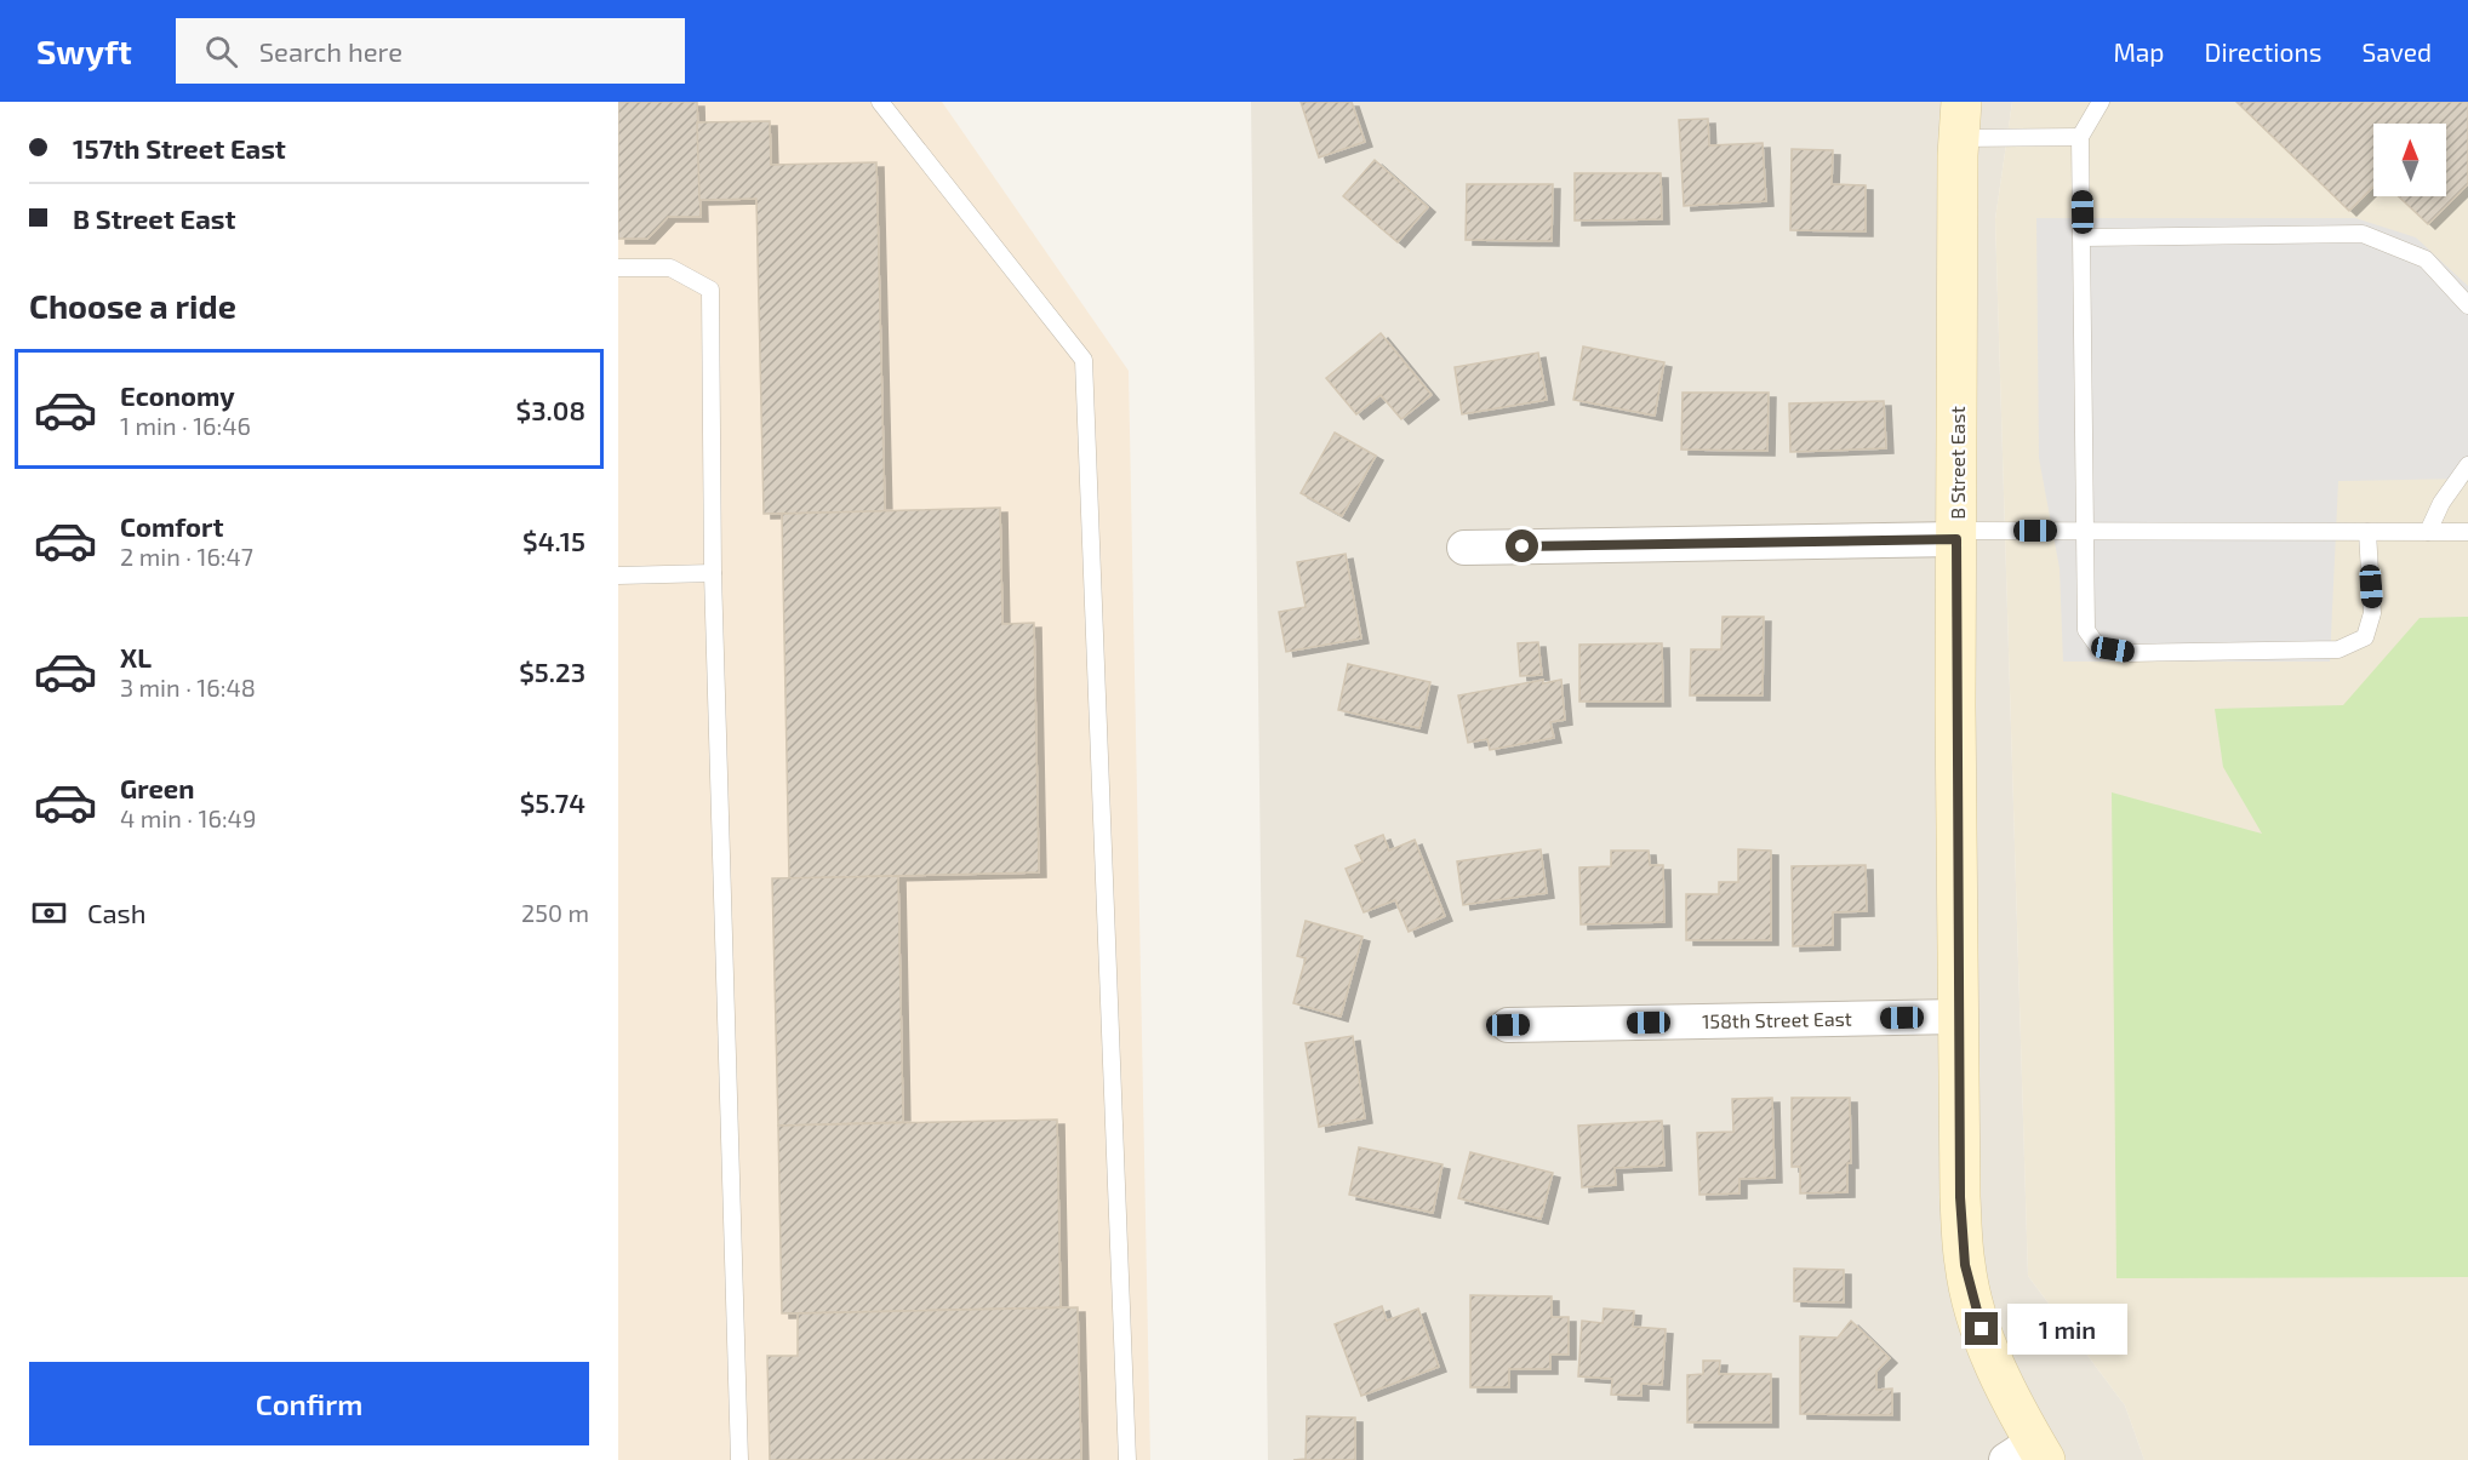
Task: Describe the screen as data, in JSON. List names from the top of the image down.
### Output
{
  "streets": {
    "street": ["B Street East", "158th Street East"]
  },
  "crossings": [
    ["B Street East", "158th Street East"]
  ],
  "north": "top",
  "page": {
    "header": "Swyft",
    "search": "Search here",
    "nav": ["Map", "Directions", "Saved"],
    "banner": ["157th Street East", "B Street East"],
    "heading": "Choose a ride",
    "list": [
      {
        "name": "Economy",
        "note": "1 min · 16:46",
        "value": "$3.08"
      },
      {
        "name": "Comfort",
        "note": "2 min · 16:47",
        "value": "$4.15"
      },
      {
        "name": "XL",
        "note": "3 min · 16:48",
        "value": "$5.23"
      },
      {
        "name": "Green",
        "note": "4 min · 16:49",
        "value": "$5.74"
      }
    ],
    "pay": ["Cash", "250 m"],
    "bubble": "1 min",
    "buttons": "Confirm"
  }
}
